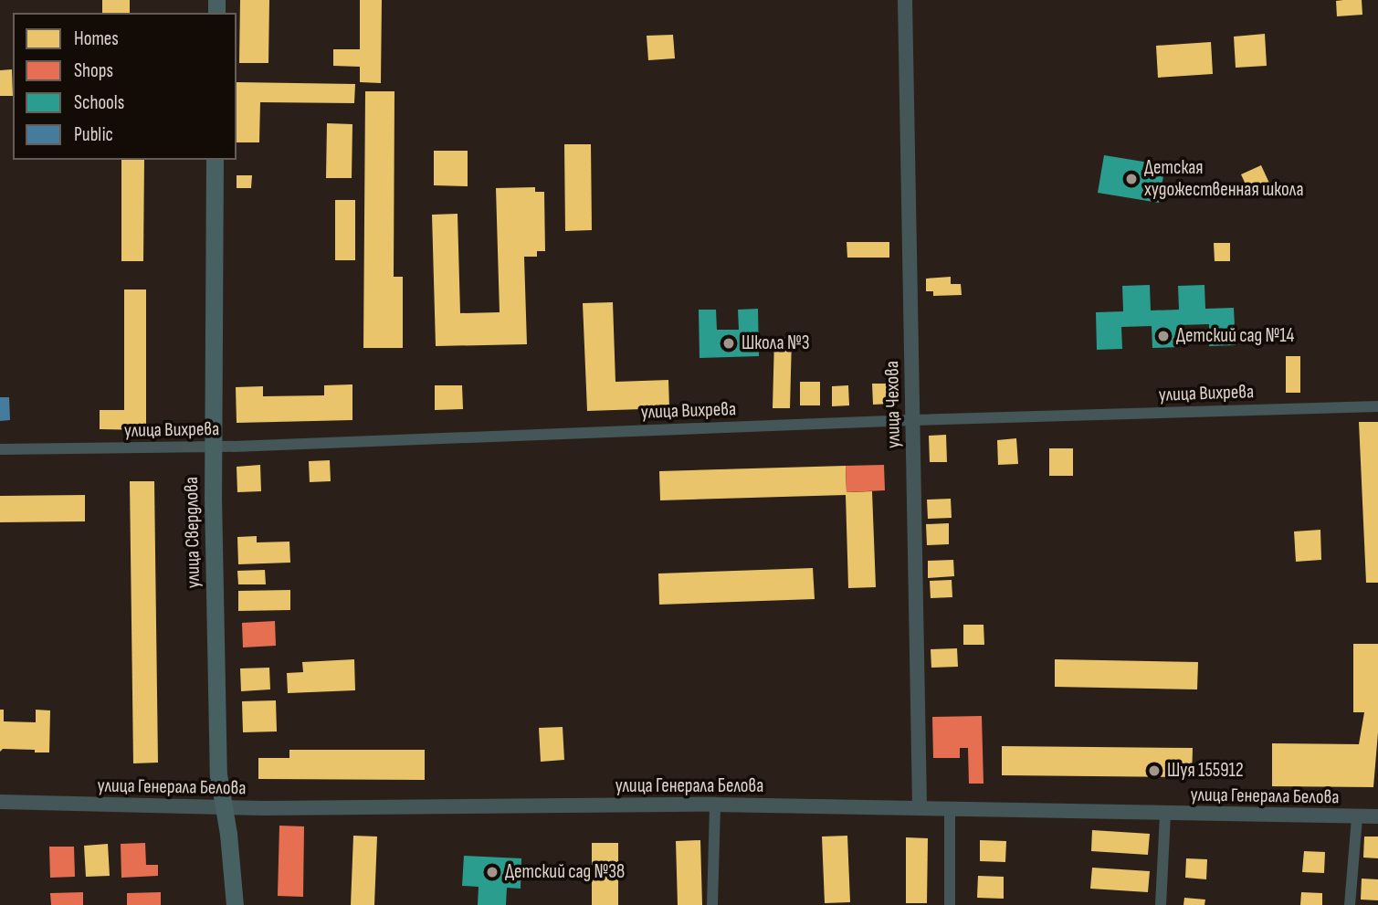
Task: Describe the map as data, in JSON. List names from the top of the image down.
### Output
{
  "streets": {
    "main road": ["улица Свердлова"],
    "street": ["улица Вихрева", "улица Чехова", "улица Генерала Белова"]
  },
  "crossings": [
    ["улица Вихрева", "улица Чехова"],
    ["улица Вихрева", "улица Свердлова"],
    ["улица Чехова", "улица Генерала Белова"],
    ["улица Свердлова", "улица Генерала Белова"]
  ],
  "places": [
    "Детская художественная школа",
    "Детский сад №14",
    "Школа №3",
    "Шуя 155912",
    "Детский сад №38"
  ],
  "legend": [
    "Homes",
    "Shops",
    "Schools",
    "Public"
  ]
}
